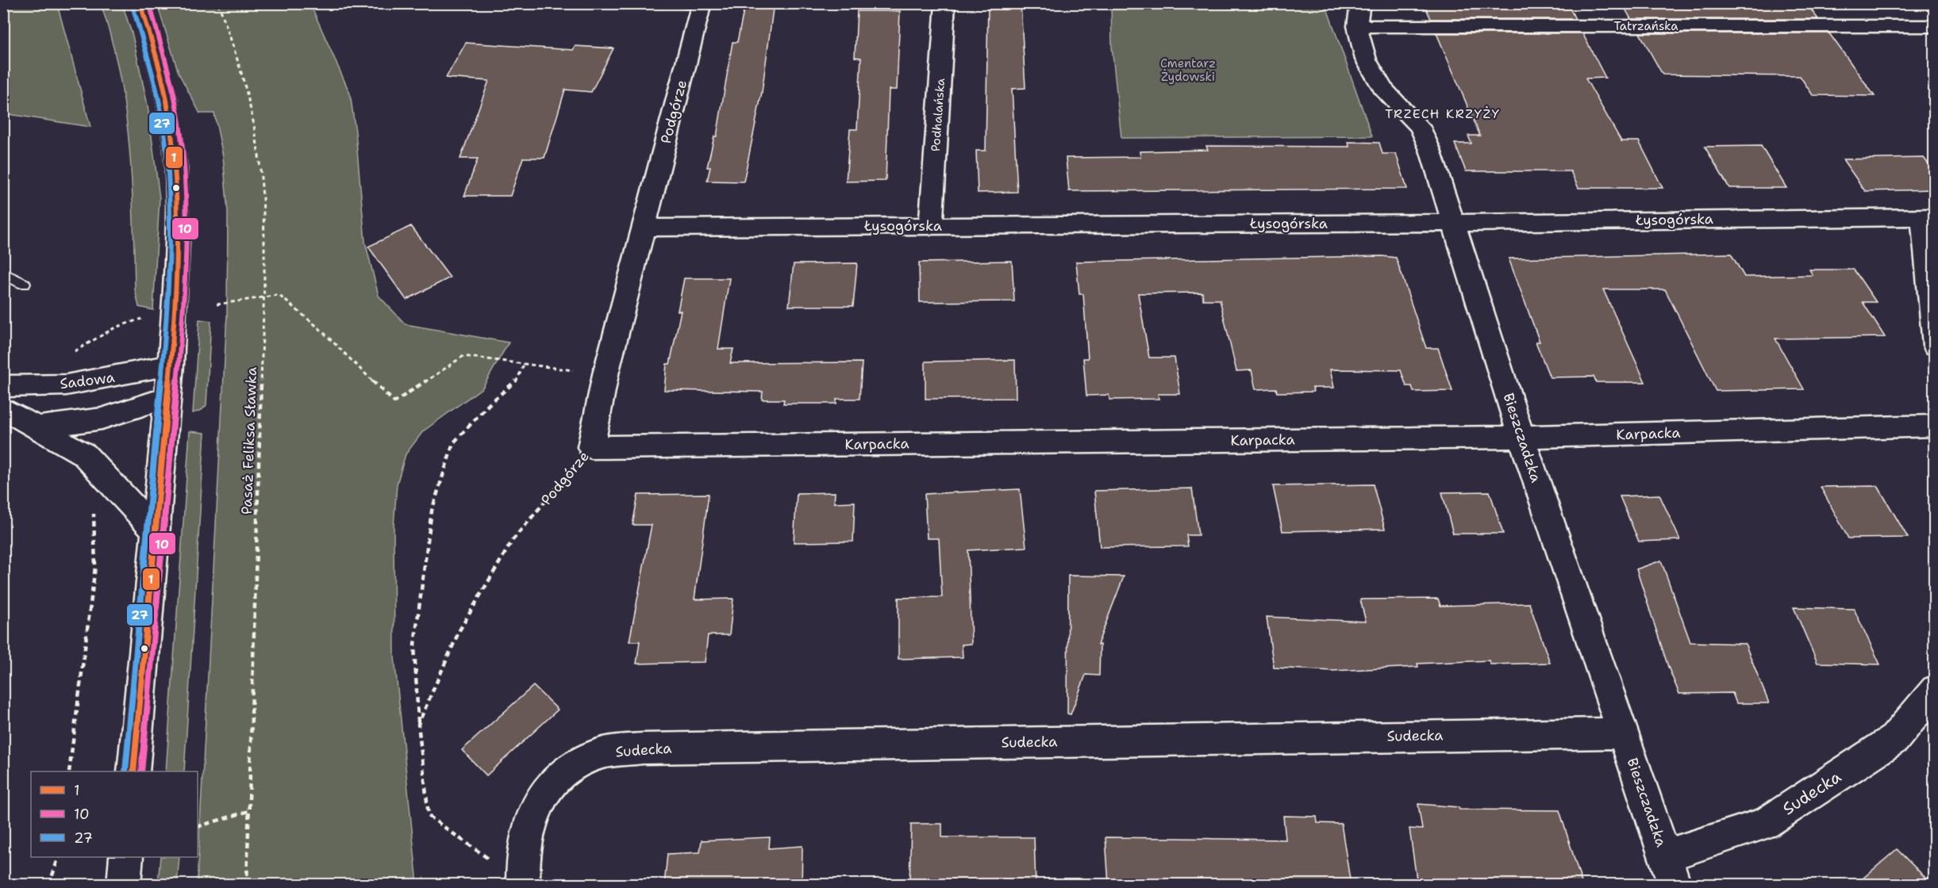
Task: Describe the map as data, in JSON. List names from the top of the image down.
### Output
{
  "streets": {
    "street": [
      "Tatrzańska",
      "Podgórze",
      "Podhalańska",
      "Łysogórska",
      "Sadowa",
      "Karpacka",
      "Bieszczadzka",
      "Sudecka"
    ],
    "path": ["Pasaż Feliksa Sławka"]
  },
  "crossings": [
    ["Tatrzańska", "Bieszczadzka"],
    ["Podgórze", "Łysogórska"],
    ["Podgórze", "Karpacka"],
    ["Podhalańska", "Łysogórska"],
    ["Łysogórska", "Bieszczadzka"],
    ["Karpacka", "Bieszczadzka"],
    ["Bieszczadzka", "Sudecka"]
  ],
  "districts": ["TRZECH KRZYŻY"],
  "parks": ["Cmentarz Żydowski"],
  "lines": ["transit line 1", "transit line 10", "transit line 27"],
  "legend": ["1", "10", "27"]
}
